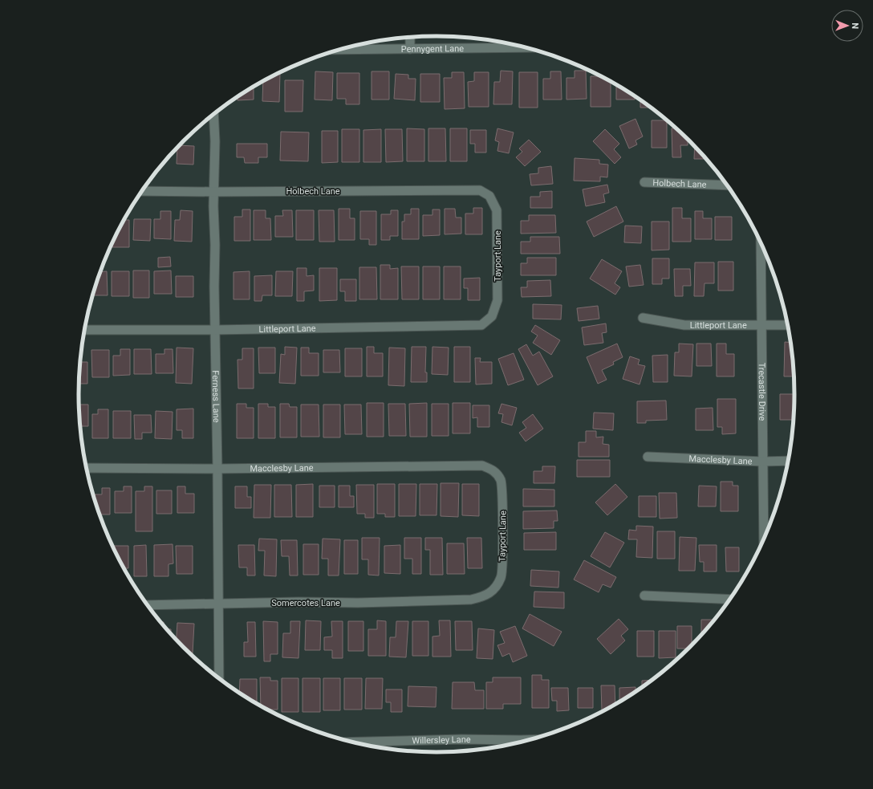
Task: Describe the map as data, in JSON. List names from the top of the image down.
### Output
{
  "streets": {
    "street": [
      "Pennygent Lane",
      "Holbech Lane",
      "Tayport Lane",
      "Littleport Lane",
      "Trecastle Drive",
      "Ferness Lane",
      "Macclesby Lane",
      "Somercotes Lane",
      "Willersley Lane"
    ]
  },
  "crossings": [
    ["Holbech Lane", "Tayport Lane"],
    ["Holbech Lane", "Ferness Lane"],
    ["Tayport Lane", "Littleport Lane"],
    ["Tayport Lane", "Macclesby Lane"],
    ["Tayport Lane", "Somercotes Lane"],
    ["Littleport Lane", "Trecastle Drive"],
    ["Littleport Lane", "Ferness Lane"],
    ["Trecastle Drive", "Macclesby Lane"],
    ["Ferness Lane", "Macclesby Lane"],
    ["Ferness Lane", "Somercotes Lane"]
  ],
  "north": "right"
}
